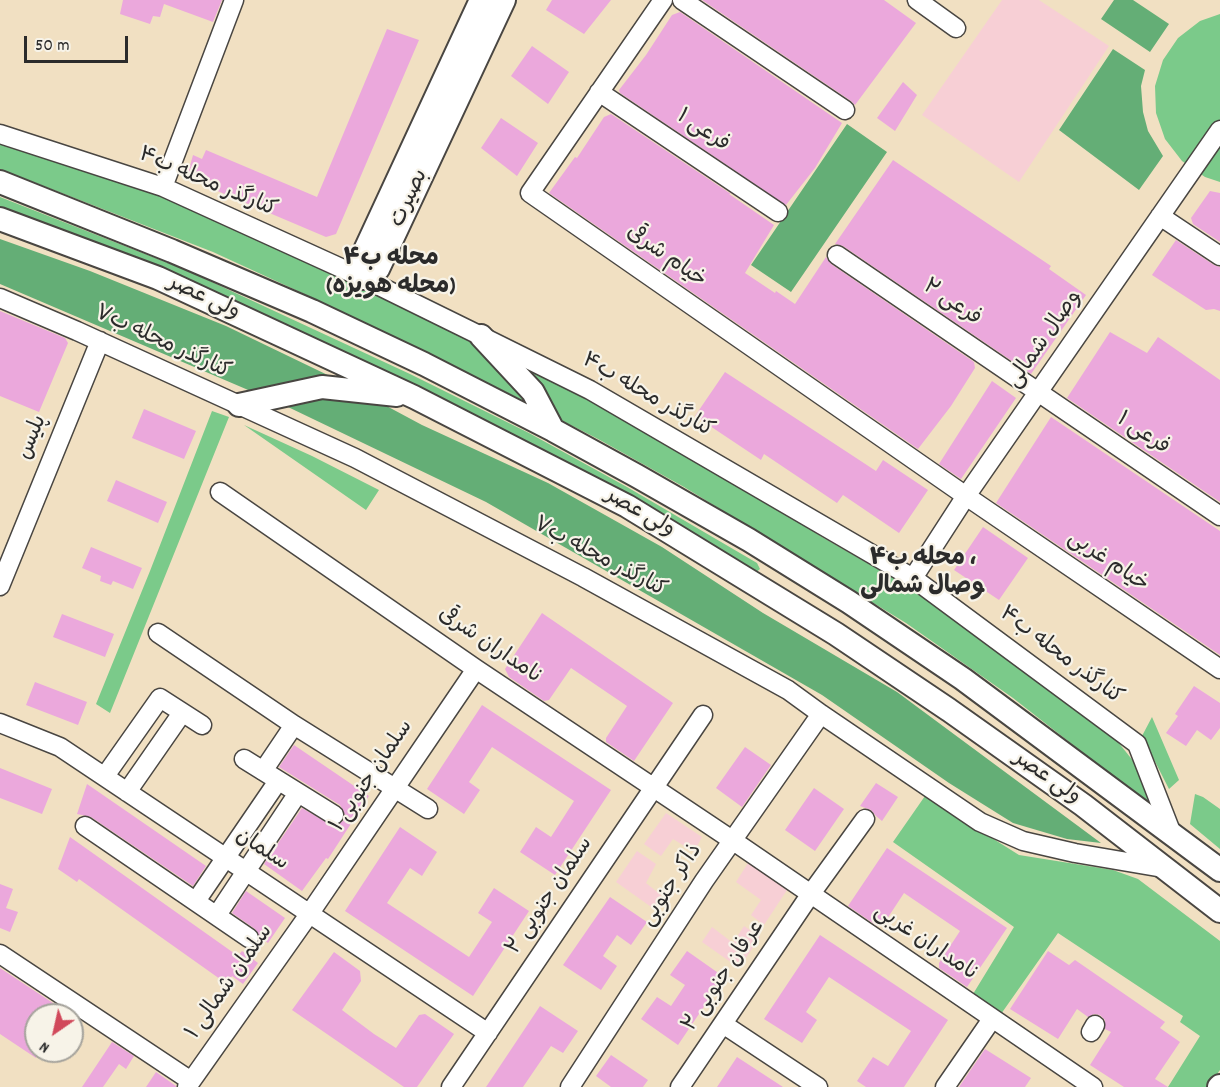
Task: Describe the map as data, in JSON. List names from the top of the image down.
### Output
{
  "streets": {
    "main road": ["بصیرت", "ولی عصر"],
    "street": [
      "فرعی ۱",
      "کنارگذر محله ب۴",
      "خیام شرقی",
      "فرعی ۲",
      "وصال شمالی",
      "کنارگذر محله ب۷",
      "پلیس",
      "خیام غربی",
      "نامداران شرقی",
      "سلمان جنوبی ۱",
      "سلمان",
      "ذاکر جنوبی",
      "سلمان جنوبی ۲",
      "نامداران غربی",
      "عرفان جنوبی ۲",
      "سلمان شمالی ۱"
    ]
  },
  "crossings": [
    ["فرعی ۱", "خیام شرقی"],
    ["فرعی ۱", "فرعی ۲"],
    ["فرعی ۱", "وصال شمالی"],
    ["کنارگذر محله ب۴", "بصیرت"],
    ["کنارگذر محله ب۴", "ولی عصر"],
    ["کنارگذر محله ب۴", "وصال شمالی"],
    ["خیام شرقی", "وصال شمالی"],
    ["خیام شرقی", "خیام غربی"],
    ["ولی عصر", "کنارگذر محله ب۷"],
    ["فرعی ۲", "وصال شمالی"],
    ["وصال شمالی", "خیام غربی"],
    ["کنارگذر محله ب۷", "پلیس"],
    ["کنارگذر محله ب۷", "ذاکر جنوبی"],
    ["نامداران شرقی", "سلمان جنوبی ۱"],
    ["نامداران شرقی", "ذاکر جنوبی"],
    ["نامداران شرقی", "سلمان جنوبی ۲"],
    ["نامداران شرقی", "نامداران غربی"],
    ["سلمان جنوبی ۱", "سلمان"],
    ["سلمان جنوبی ۱", "سلمان شمالی ۱"],
    ["سلمان", "سلمان جنوبی ۲"],
    ["سلمان", "سلمان شمالی ۱"],
    ["ذاکر جنوبی", "نامداران غربی"],
    ["نامداران غربی", "عرفان جنوبی ۲"]
  ],
  "districts": ["محله ب۴ (محله هویزه)", "محله ب۴ ، وصال شمالی"],
  "scale_bar": "50 m",
  "north": "bottom left"
}
